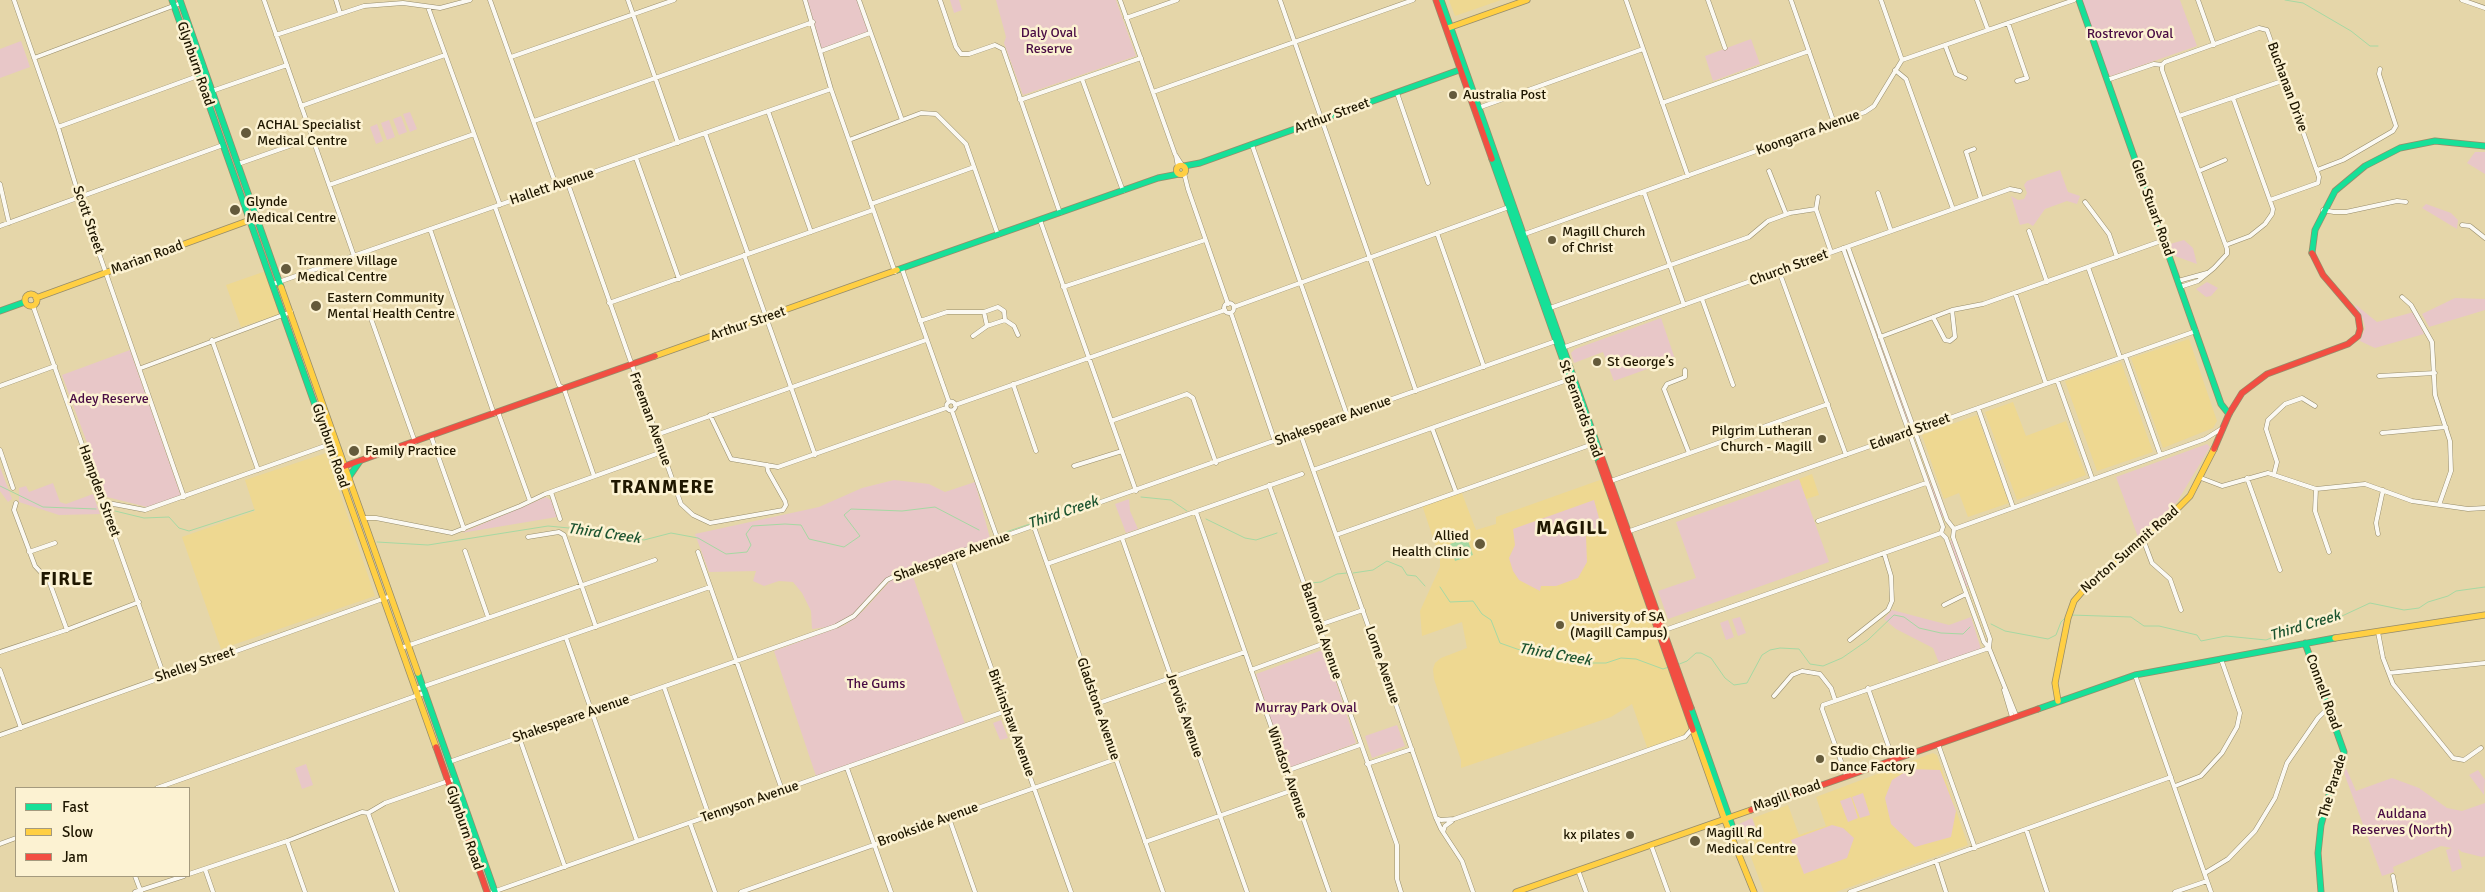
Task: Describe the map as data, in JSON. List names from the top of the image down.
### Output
{
  "streets": {
    "main road": [
      "Glynburn Road",
      "Arthur Street",
      "Glen Stuart Road",
      "Marian Road",
      "St Bernards Road",
      "Norton Summit Road",
      "Connell Road",
      "The Parade",
      "Magill Road"
    ],
    "street": [
      "Buchanan Drive",
      "Koongarra Avenue",
      "Hallett Avenue",
      "Scott Street",
      "Church Street",
      "Freeman Avenue",
      "Shakespeare Avenue",
      "Edward Street",
      "Hampden Street",
      "Balmoral Avenue",
      "Shelley Street",
      "Lorne Avenue",
      "Gladstone Avenue",
      "Jervois Avenue",
      "Birkinshaw Avenue",
      "Windsor Avenue",
      "Tennyson Avenue",
      "Brookside Avenue"
    ]
  },
  "crossings": [
    ["Glynburn Road", "Arthur Street"],
    ["Glynburn Road", "Hallett Avenue"],
    ["Glynburn Road", "Marian Road"],
    ["Glynburn Road", "Shakespeare Avenue"],
    ["Glynburn Road", "Shelley Street"],
    ["Glynburn Road", "Tennyson Avenue"],
    ["Buchanan Drive", "Glen Stuart Road"],
    ["Arthur Street", "St Bernards Road"],
    ["Arthur Street", "Freeman Avenue"],
    ["Koongarra Avenue", "St Bernards Road"],
    ["Hallett Avenue", "Freeman Avenue"],
    ["Glen Stuart Road", "Edward Street"],
    ["Glen Stuart Road", "Norton Summit Road"],
    ["Scott Street", "Marian Road"],
    ["Marian Road", "Hampden Street"],
    ["Church Street", "St Bernards Road"],
    ["St Bernards Road", "Shakespeare Avenue"],
    ["St Bernards Road", "Edward Street"],
    ["St Bernards Road", "Magill Road"],
    ["Shakespeare Avenue", "Lorne Avenue"],
    ["Shakespeare Avenue", "Gladstone Avenue"],
    ["Shakespeare Avenue", "Birkinshaw Avenue"],
    ["Hampden Street", "Shelley Street"],
    ["Norton Summit Road", "Magill Road"],
    ["Connell Road", "The Parade"],
    ["Connell Road", "Magill Road"],
    ["Gladstone Avenue", "Brookside Avenue"],
    ["Birkinshaw Avenue", "Tennyson Avenue"],
    ["Birkinshaw Avenue", "Brookside Avenue"]
  ],
  "districts": ["TRANMERE", "MAGILL", "FIRLE"],
  "water": ["Third Creek"],
  "parks": [
    "Daly Oval Reserve",
    "Rostrevor Oval",
    "Adey Reserve",
    "The Gums",
    "Murray Park Oval",
    "Auldana Reserves (North)"
  ],
  "places": [
    "Australia Post",
    "ACHAL Specialist Medical Centre",
    "Glynde Medical Centre",
    "Magill Church of Christ",
    "Tranmere Village Medical Centre",
    "Eastern Community Mental Health Centre",
    "St George’s",
    "Pilgrim Lutheran Church - Magill",
    "Family Practice",
    "Allied Health Clinic",
    "University of SA (Magill Campus)",
    "Studio Charlie Dance Factory",
    "kx pilates",
    "Magill Rd Medical Centre"
  ],
  "legend": ["Fast", "Slow", "Jam"]
}
